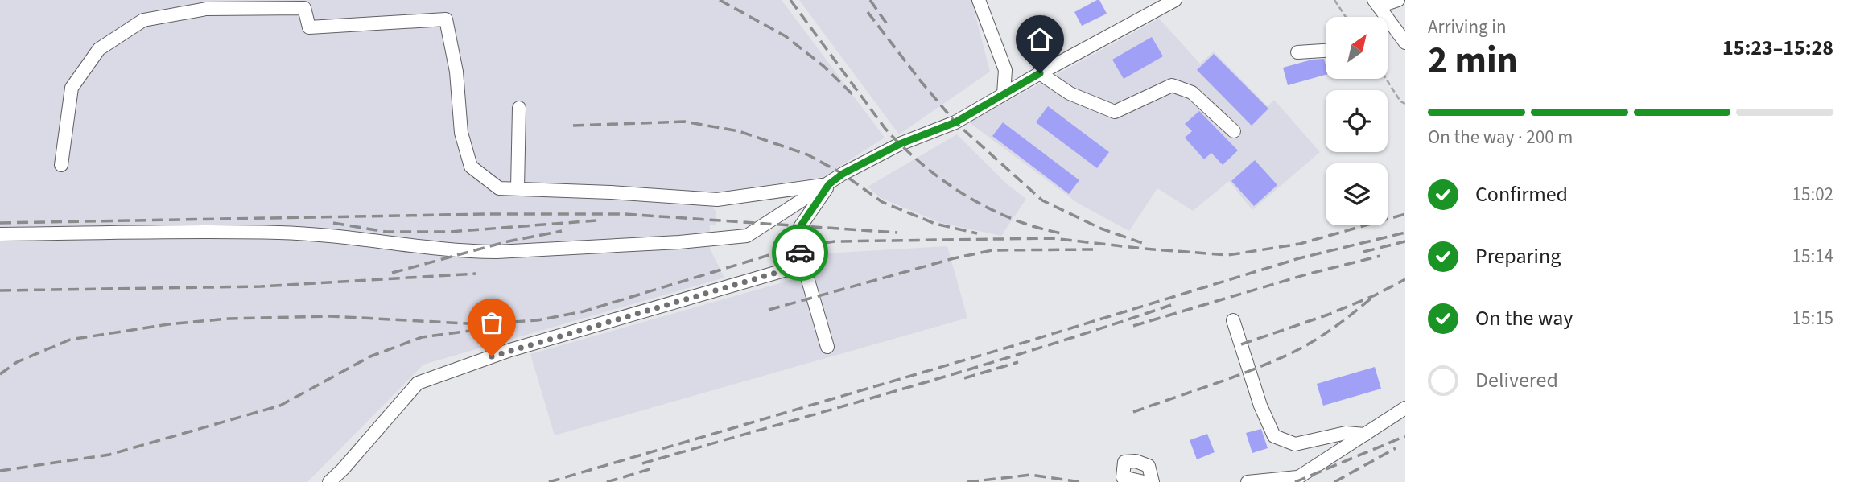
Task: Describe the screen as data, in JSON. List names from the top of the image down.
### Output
{
  "north": "top right",
  "page": {
    "heading": ["2 min", "Arriving in", "15:23–15:28"],
    "bar": "On the way · 200 m",
    "list": [
      ["Confirmed", "15:02"],
      ["Preparing", "15:14"],
      ["On the way", "15:15"],
      "Delivered"
    ]
  }
}
